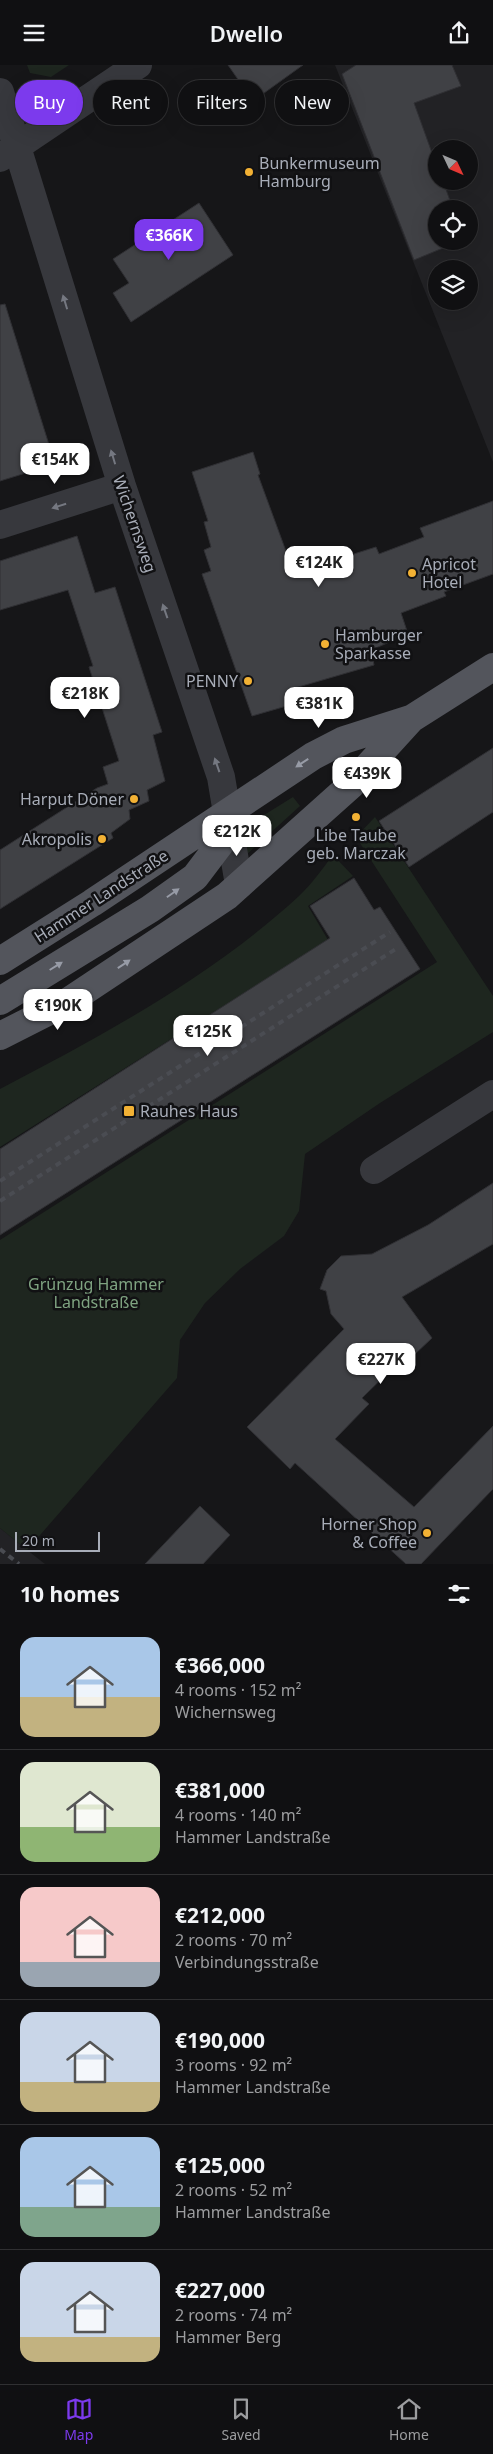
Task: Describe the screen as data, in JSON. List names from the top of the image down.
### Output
{
  "streets": {
    "main road": ["Hammer Landstraße"],
    "street": ["Wichernsweg"]
  },
  "crossings": [
    ["Wichernsweg", "Hammer Landstraße"]
  ],
  "one_way": ["Wichernsweg"],
  "parks": ["Grünzug Hammer Landstraße"],
  "places": {
    "other": [
      "Bunkermuseum Hamburg",
      "Apricot Hotel",
      "Hamburger Sparkasse",
      "PENNY",
      "Harput Döner",
      "Libe Taube geb. Marczak",
      "Akropolis",
      "Horner Shop & Coffee"
    ],
    "transit": ["Rauhes Haus"]
  },
  "scale_bar": "20 m",
  "north": "bottom right",
  "page": {
    "header": "Dwello",
    "chip": [
      "Buy",
      "Rent",
      "Filters",
      "New"
    ],
    "price": [
      "€366K",
      "€154K",
      "€124K",
      "€218K",
      "€381K",
      "€439K",
      "€212K",
      "€190K",
      "€125K",
      "€227K"
    ],
    "scale": "20 m",
    "heading": "10 homes",
    "list": [
      {
        "name": "€366,000",
        "note": "4 rooms · 152 m² · Wichernsweg"
      },
      {
        "name": "€381,000",
        "note": "4 rooms · 140 m² · Hammer Landstraße"
      },
      {
        "name": "€212,000",
        "note": "2 rooms · 70 m² · Verbindungsstraße"
      },
      {
        "name": "€190,000",
        "note": "3 rooms · 92 m² · Hammer Landstraße"
      },
      {
        "name": "€125,000",
        "note": "2 rooms · 52 m² · Hammer Landstraße"
      },
      {
        "name": "€227,000",
        "note": "2 rooms · 74 m² · Hammer Berg"
      }
    ],
    "tabs": ["Map", "Saved", "Home"]
  }
}
